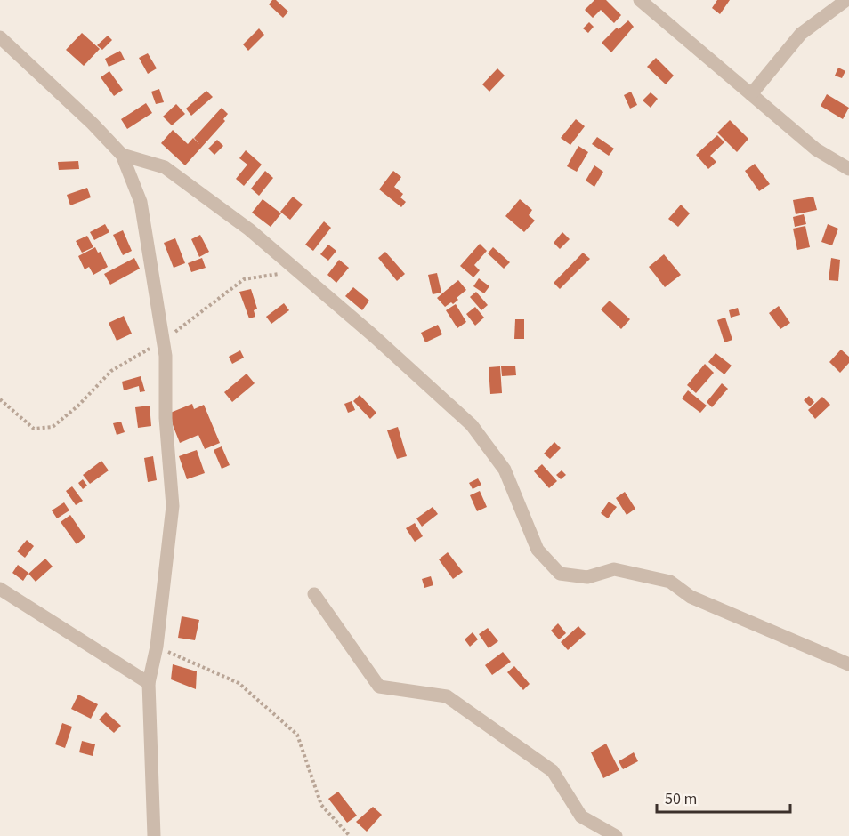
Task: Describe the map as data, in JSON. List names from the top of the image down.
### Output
{
  "scale_bar": "50 m"
}
